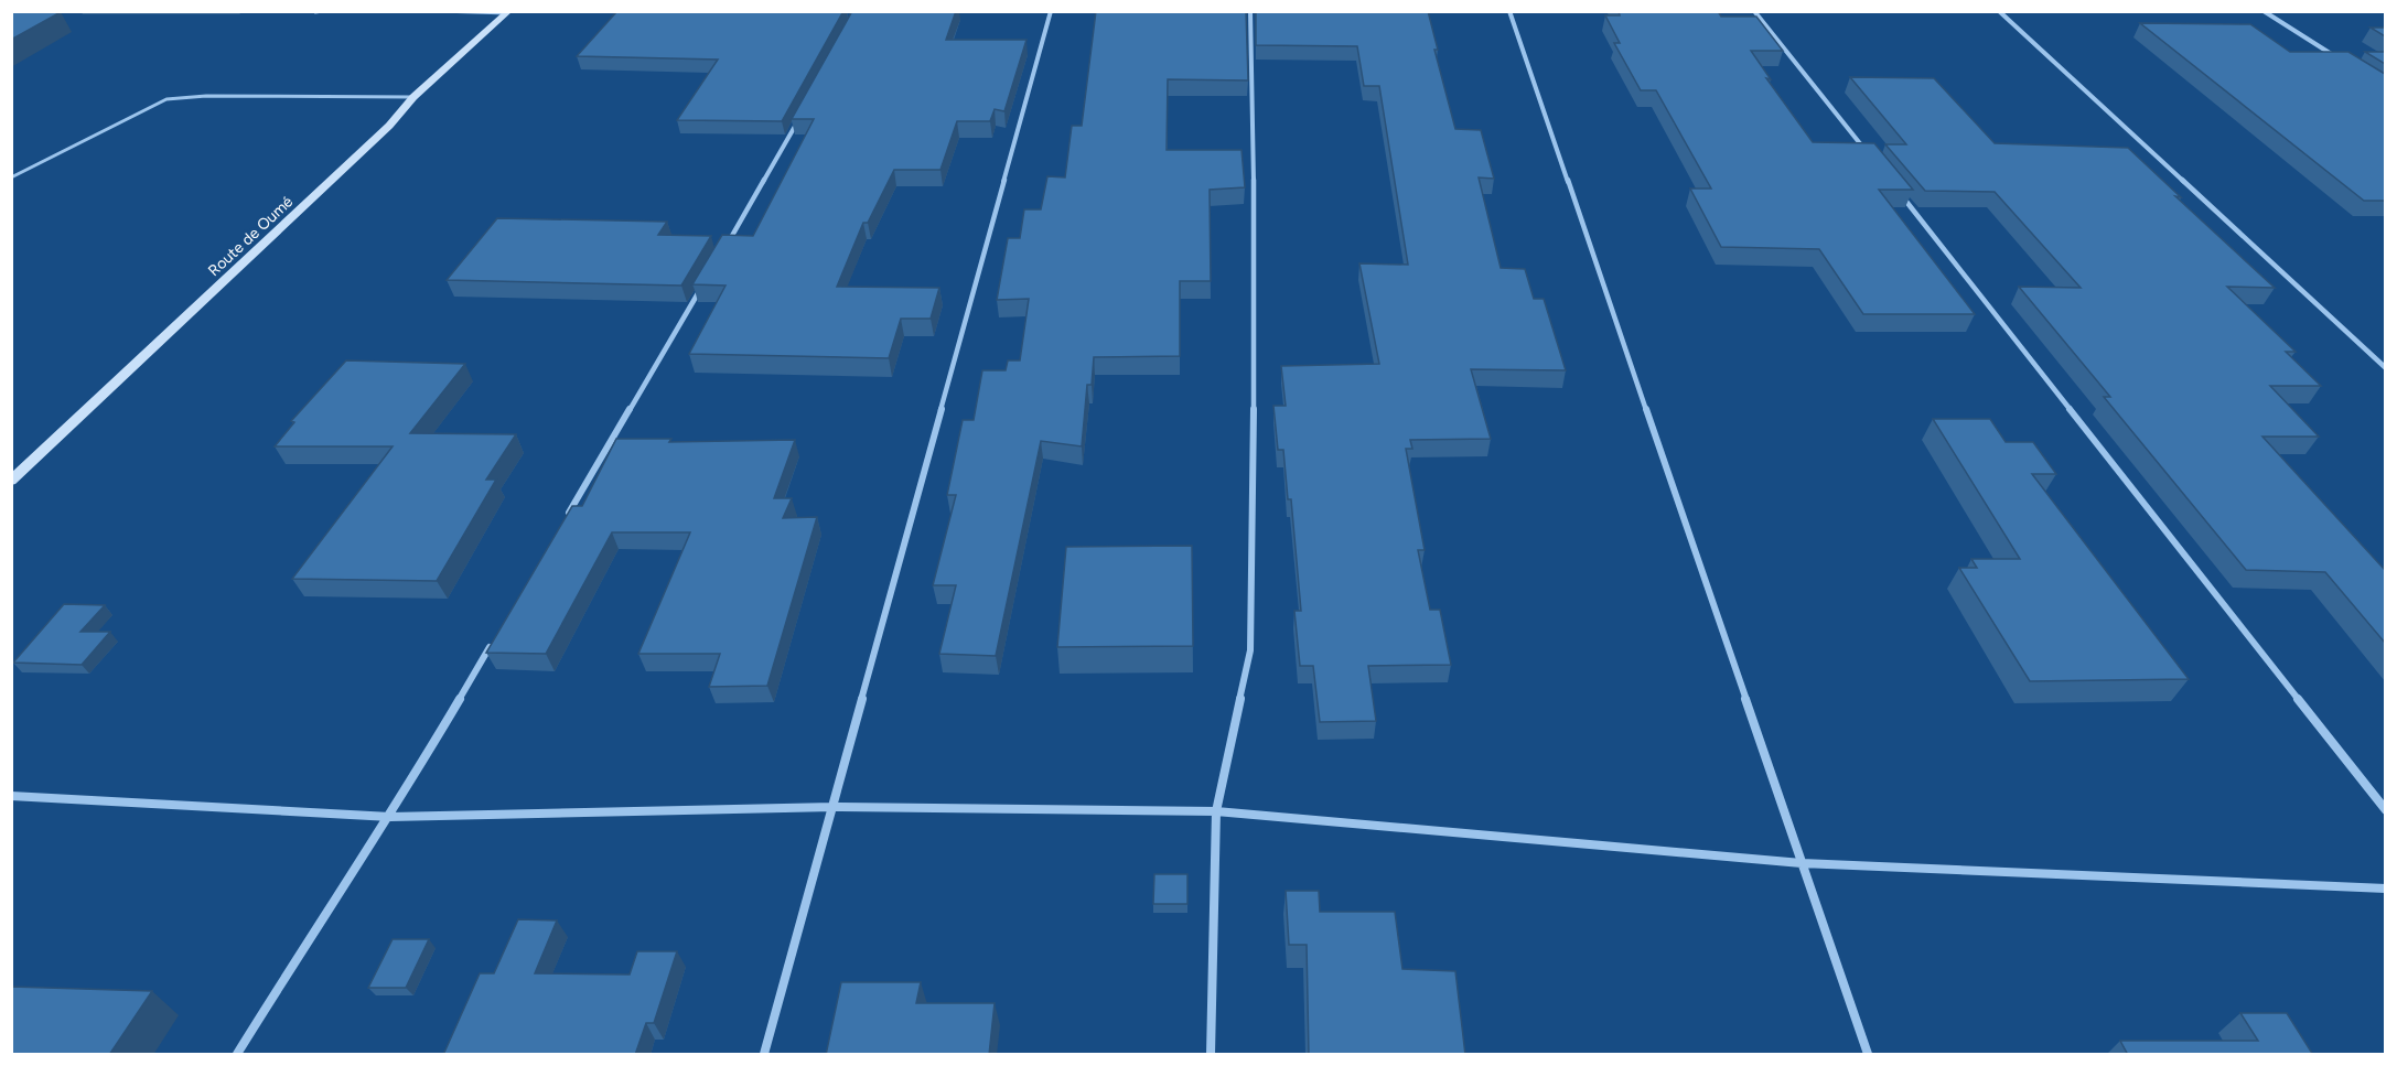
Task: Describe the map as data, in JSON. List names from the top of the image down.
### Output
{
  "streets": {
    "street": ["Route de Oumé"]
  }
}
